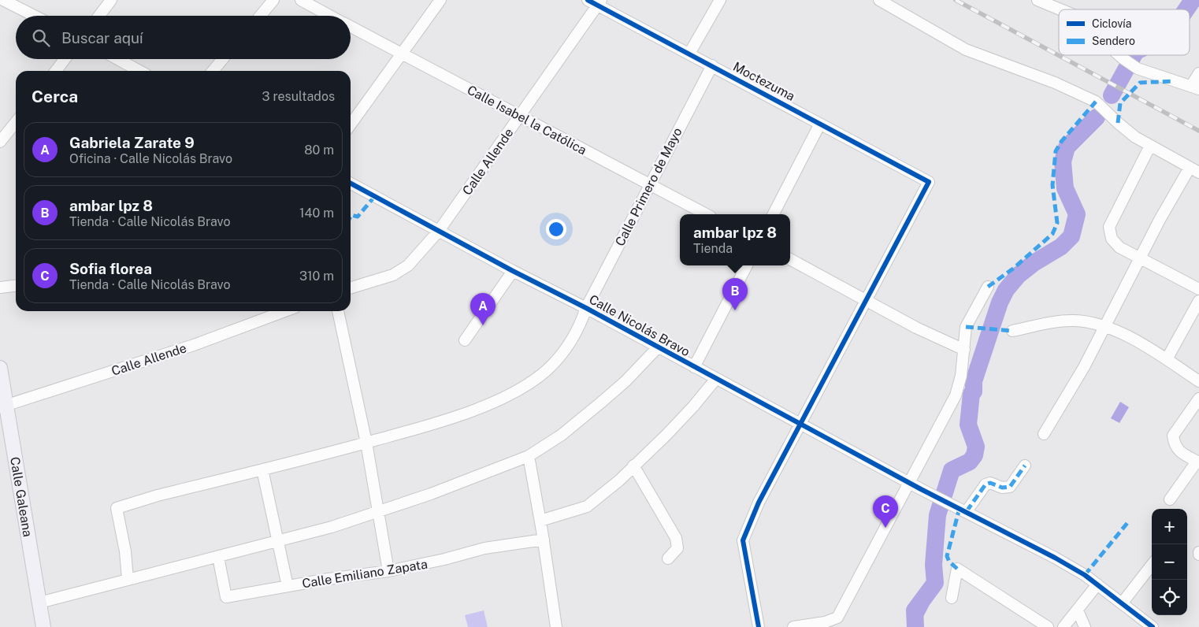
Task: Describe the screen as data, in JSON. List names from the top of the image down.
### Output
{
  "streets": {
    "main road": ["Calle Galeana"],
    "street": [
      "Moctezuma",
      "Calle Isabel la Católica",
      "Calle Allende",
      "Calle Primero de Mayo",
      "Calle Nicolás Bravo",
      "Calle Emiliano Zapata"
    ]
  },
  "crossings": [
    ["Moctezuma", "Calle Allende"],
    ["Moctezuma", "Calle Primero de Mayo"],
    ["Calle Isabel la Católica", "Calle Allende"],
    ["Calle Isabel la Católica", "Calle Primero de Mayo"],
    ["Calle Allende", "Calle Nicolás Bravo"],
    ["Calle Allende", "Calle Galeana"],
    ["Calle Primero de Mayo", "Calle Nicolás Bravo"]
  ],
  "legend": ["Ciclovía", "Sendero"],
  "page": {
    "search": "Buscar aquí",
    "heading": ["Cerca", "3 resultados"],
    "list": [
      {
        "mark": "A",
        "name": "Gabriela Zarate 9",
        "note": "Oficina · Calle Nicolás Bravo",
        "value": "80 m"
      },
      {
        "mark": "B",
        "name": "ambar lpz 8",
        "note": "Tienda · Calle Nicolás Bravo",
        "value": "140 m"
      },
      {
        "mark": "C",
        "name": "Sofia florea",
        "note": "Tienda · Calle Nicolás Bravo",
        "value": "310 m"
      }
    ],
    "popup": ["ambar lpz 8", "Tienda"],
    "pins": ["B", "A", "C"],
    "map_buttons": ["+", "−"]
  }
}
